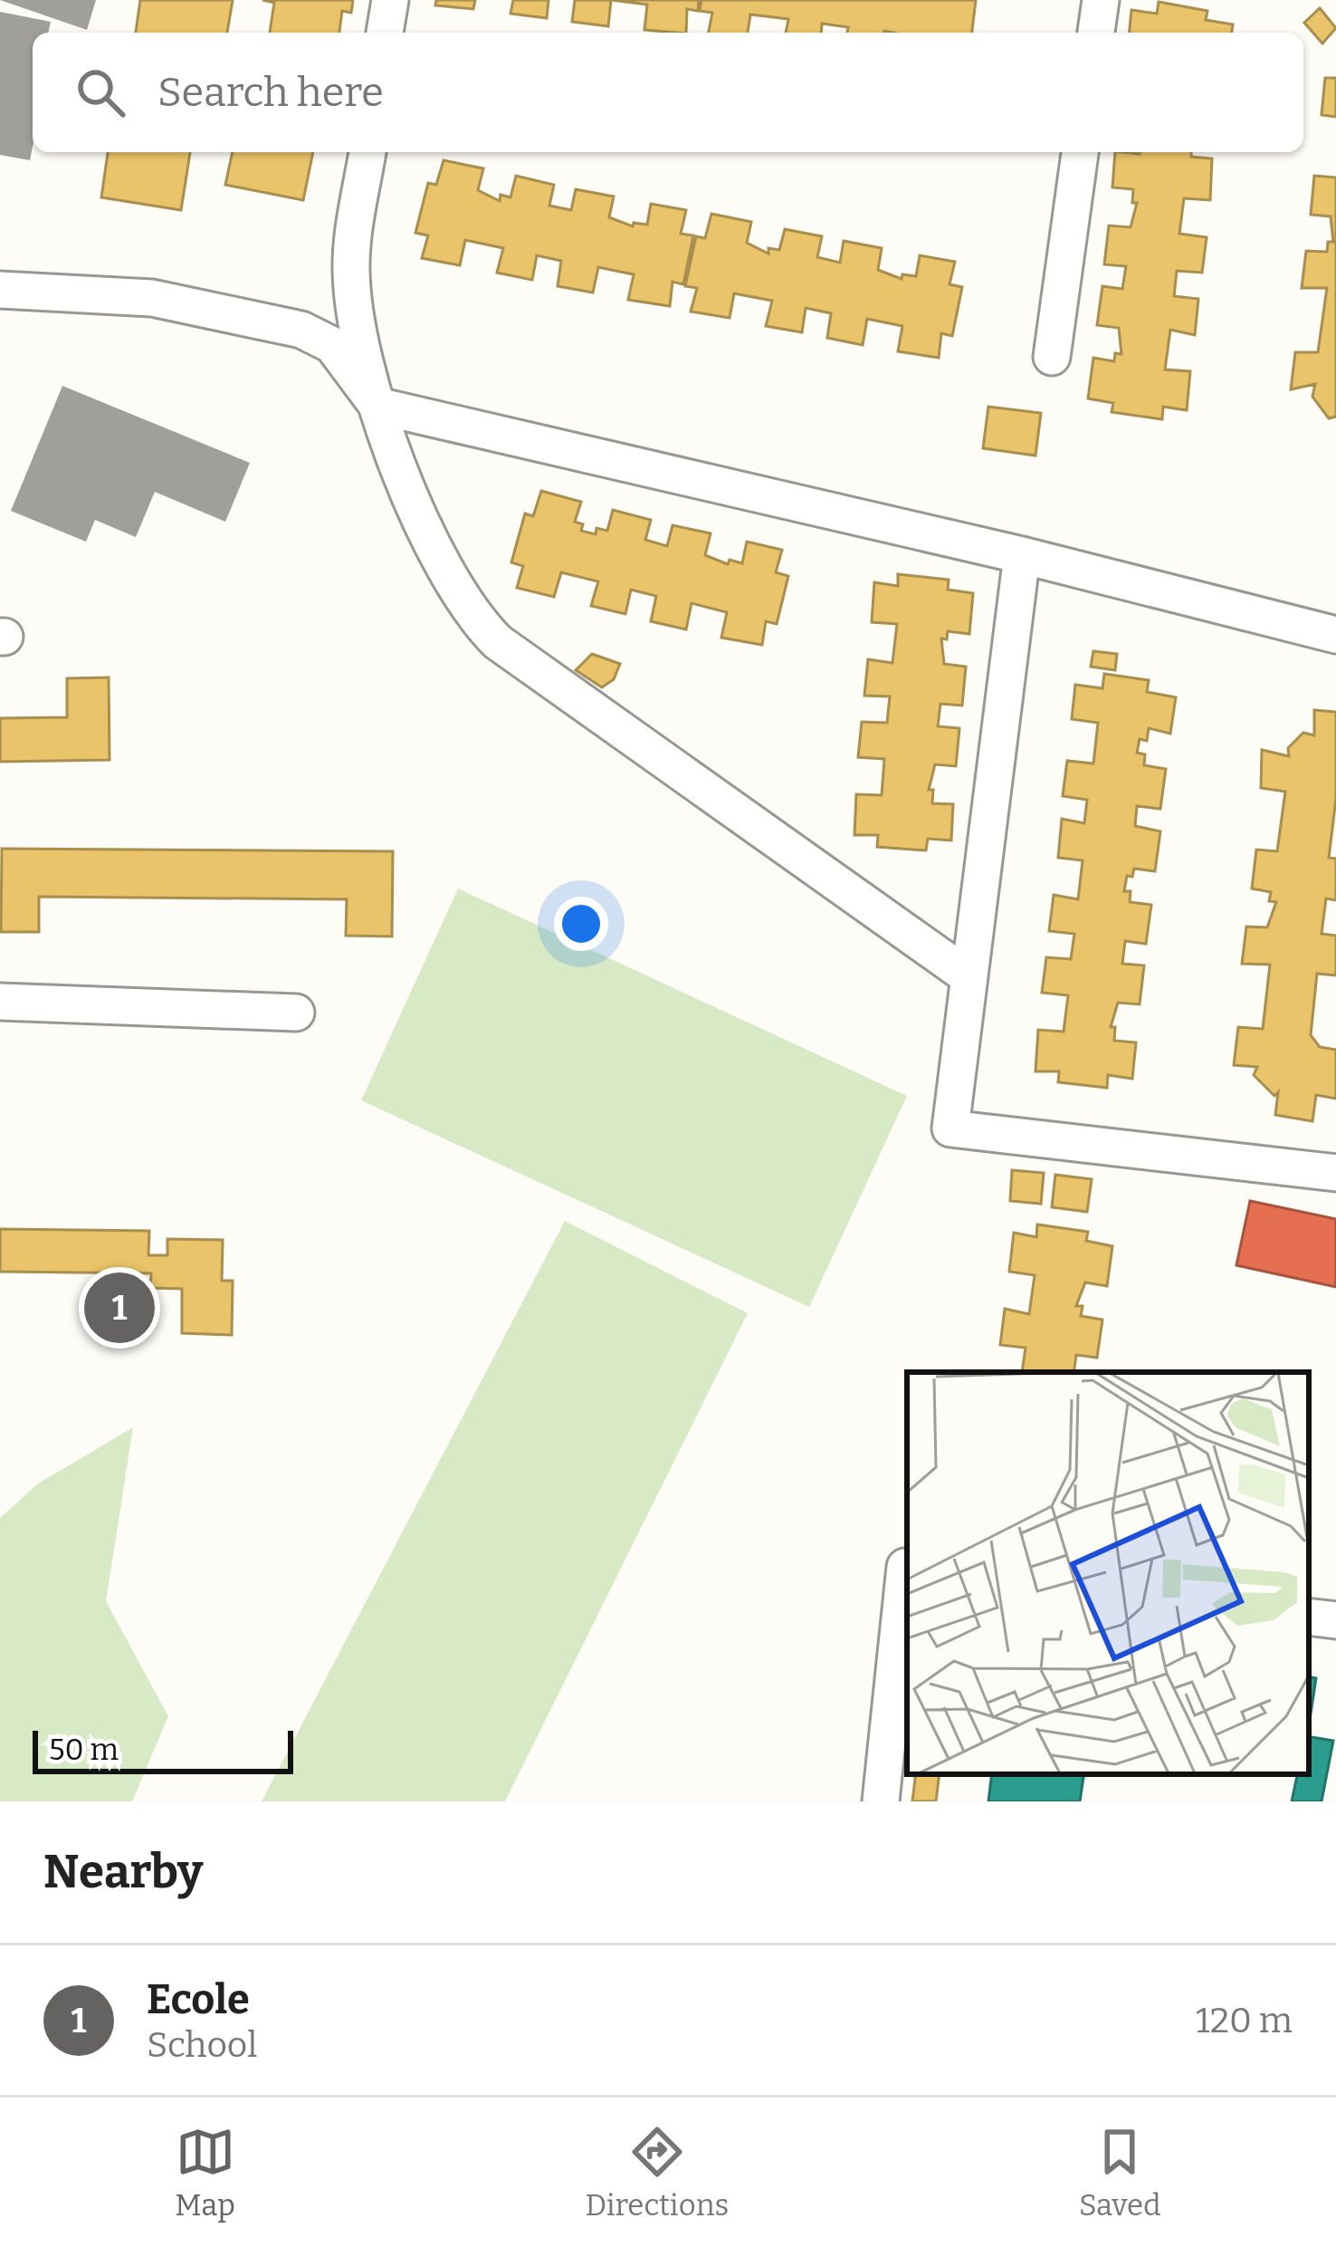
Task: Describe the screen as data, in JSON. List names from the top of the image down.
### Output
{
  "scale_bar": "50 m",
  "page": {
    "search": "Search here",
    "pins": "1",
    "scale": "50 m",
    "heading": "Nearby",
    "list": [
      {
        "mark": "1",
        "name": "Ecole",
        "note": "School",
        "value": "120 m"
      }
    ],
    "nav": ["Map", "Directions", "Saved"]
  }
}
